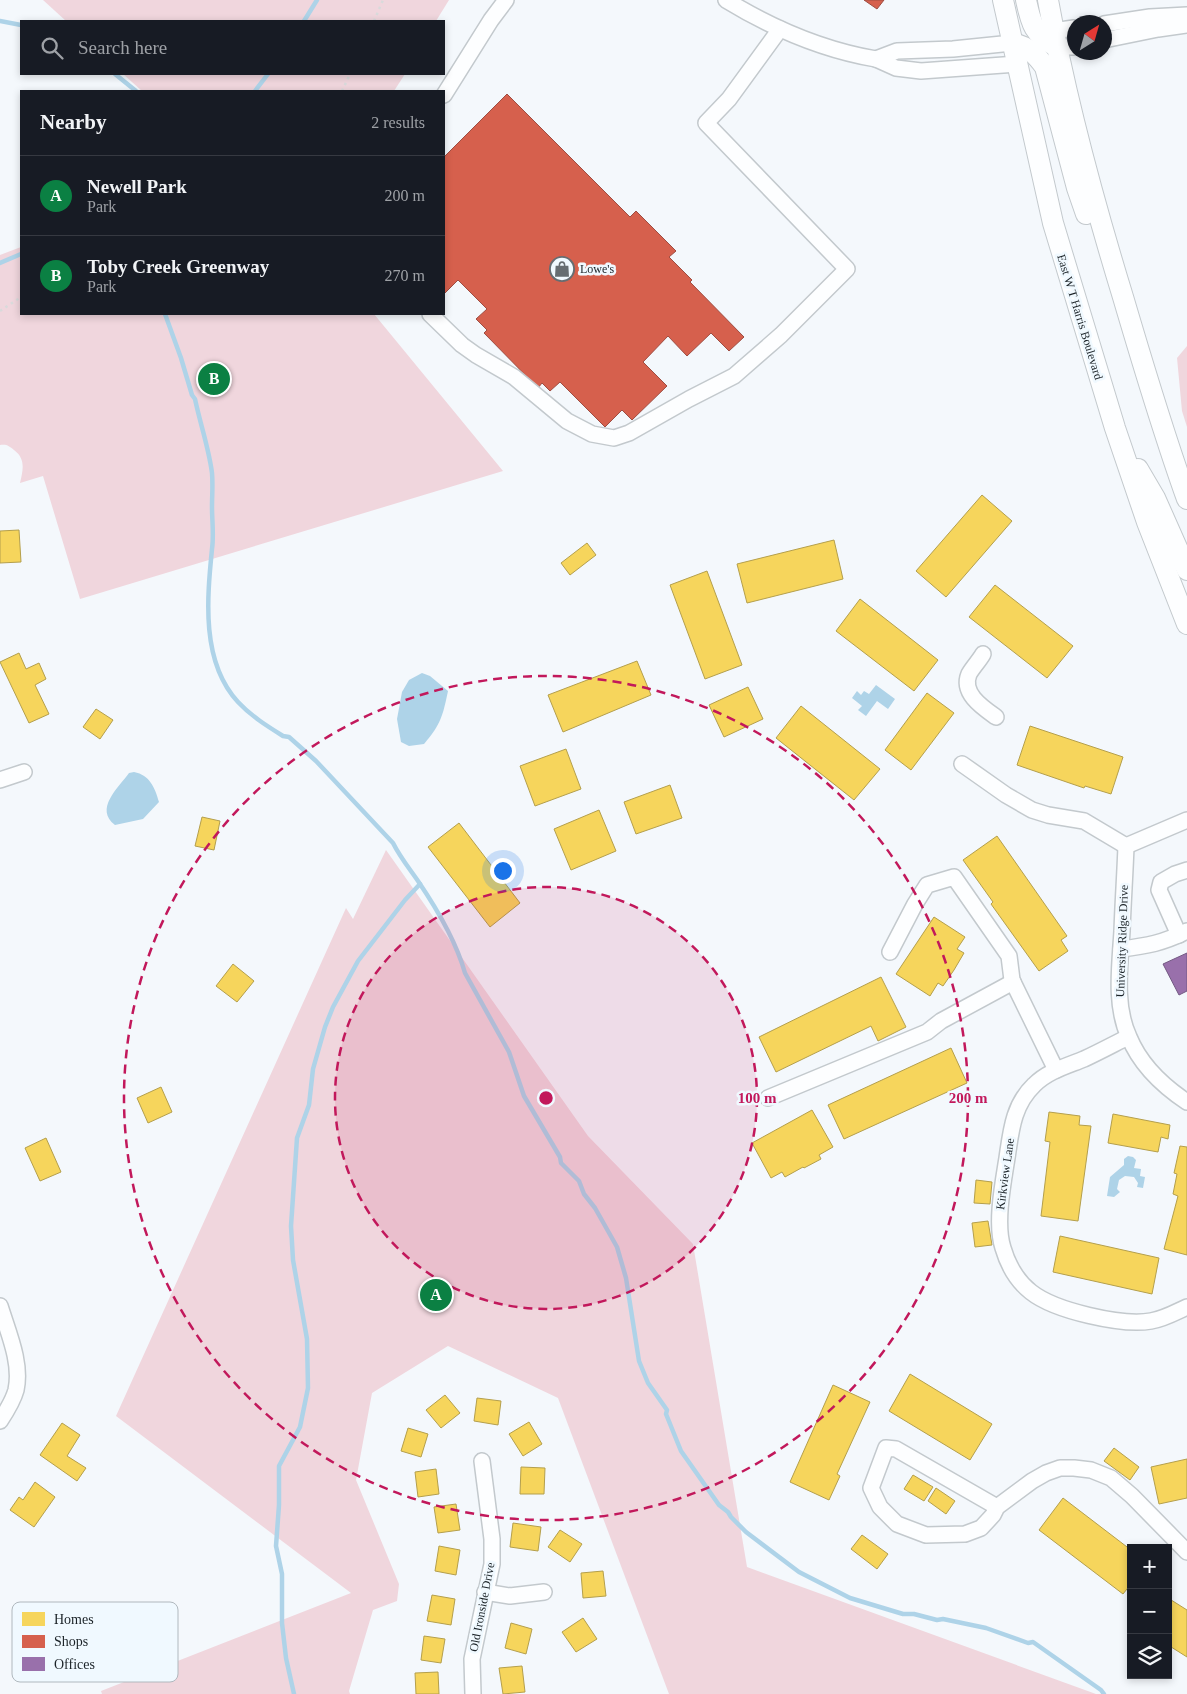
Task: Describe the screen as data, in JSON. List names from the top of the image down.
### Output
{
  "streets": {
    "main road": ["East W T Harris Boulevard"],
    "street": ["University Ridge Drive", "Kirkview Lane", "Old Ironside Drive"]
  },
  "crossings": [
    ["University Ridge Drive", "Kirkview Lane"]
  ],
  "places": {
    "shop": ["Lowe's"]
  },
  "legend": ["Homes", "Shops", "Offices"],
  "north": "top right",
  "page": {
    "search": "Search here",
    "heading": ["Nearby", "2 results"],
    "list": [
      {
        "mark": "A",
        "name": "Newell Park",
        "note": "Park",
        "value": "200 m"
      },
      {
        "mark": "B",
        "name": "Toby Creek Greenway",
        "note": "Park",
        "value": "270 m"
      }
    ],
    "pins": ["B", "A"],
    "map_buttons": ["+", "−"]
  },
  "rings": ["100 m", "200 m"]
}
